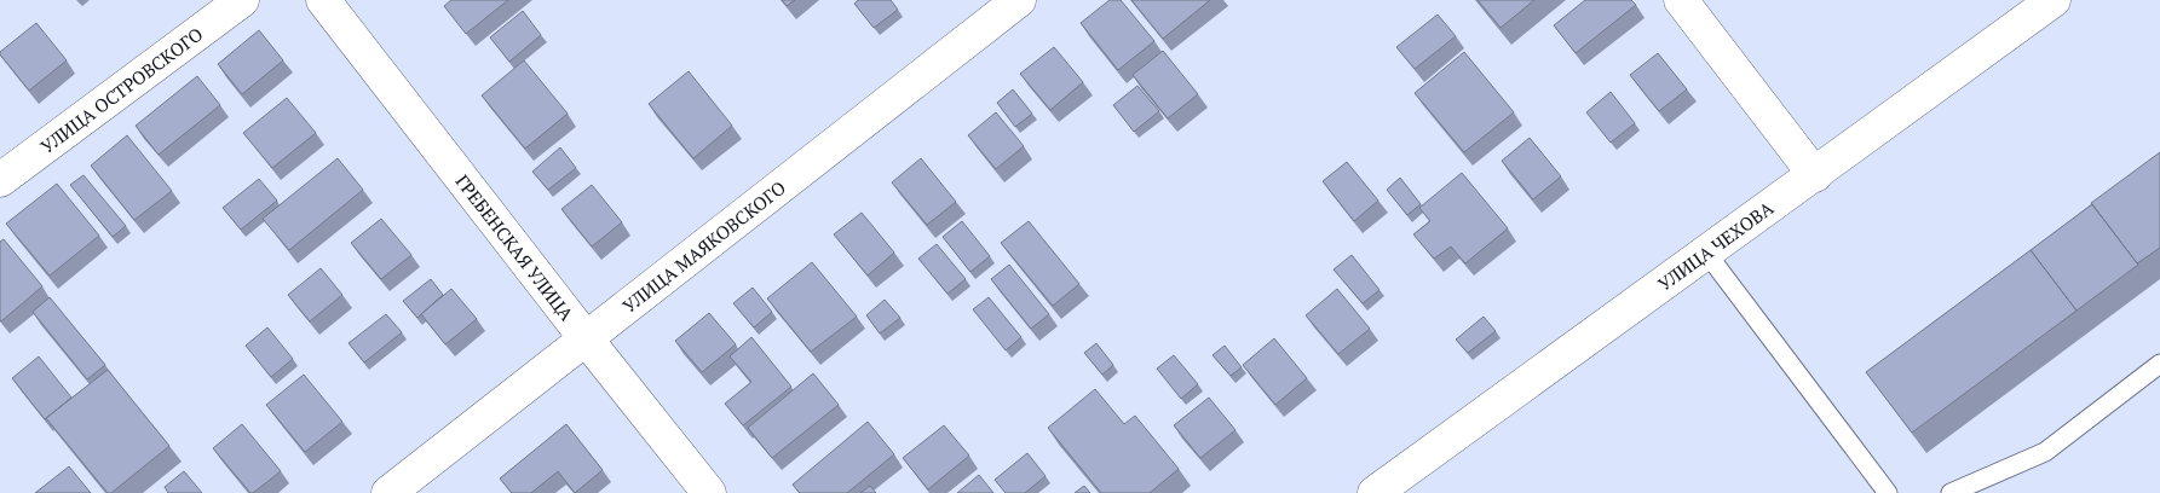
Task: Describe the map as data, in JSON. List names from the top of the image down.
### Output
{
  "streets": {
    "street": [
      "УЛИЦА ОСТРОВСКОГО",
      "УЛИЦА МАЯКОВСКОГО",
      "УЛИЦА ЧЕХОВА",
      "ГРЕБЕНСКАЯ УЛИЦА"
    ]
  },
  "crossings": [
    ["УЛИЦА МАЯКОВСКОГО", "ГРЕБЕНСКАЯ УЛИЦА"]
  ]
}
